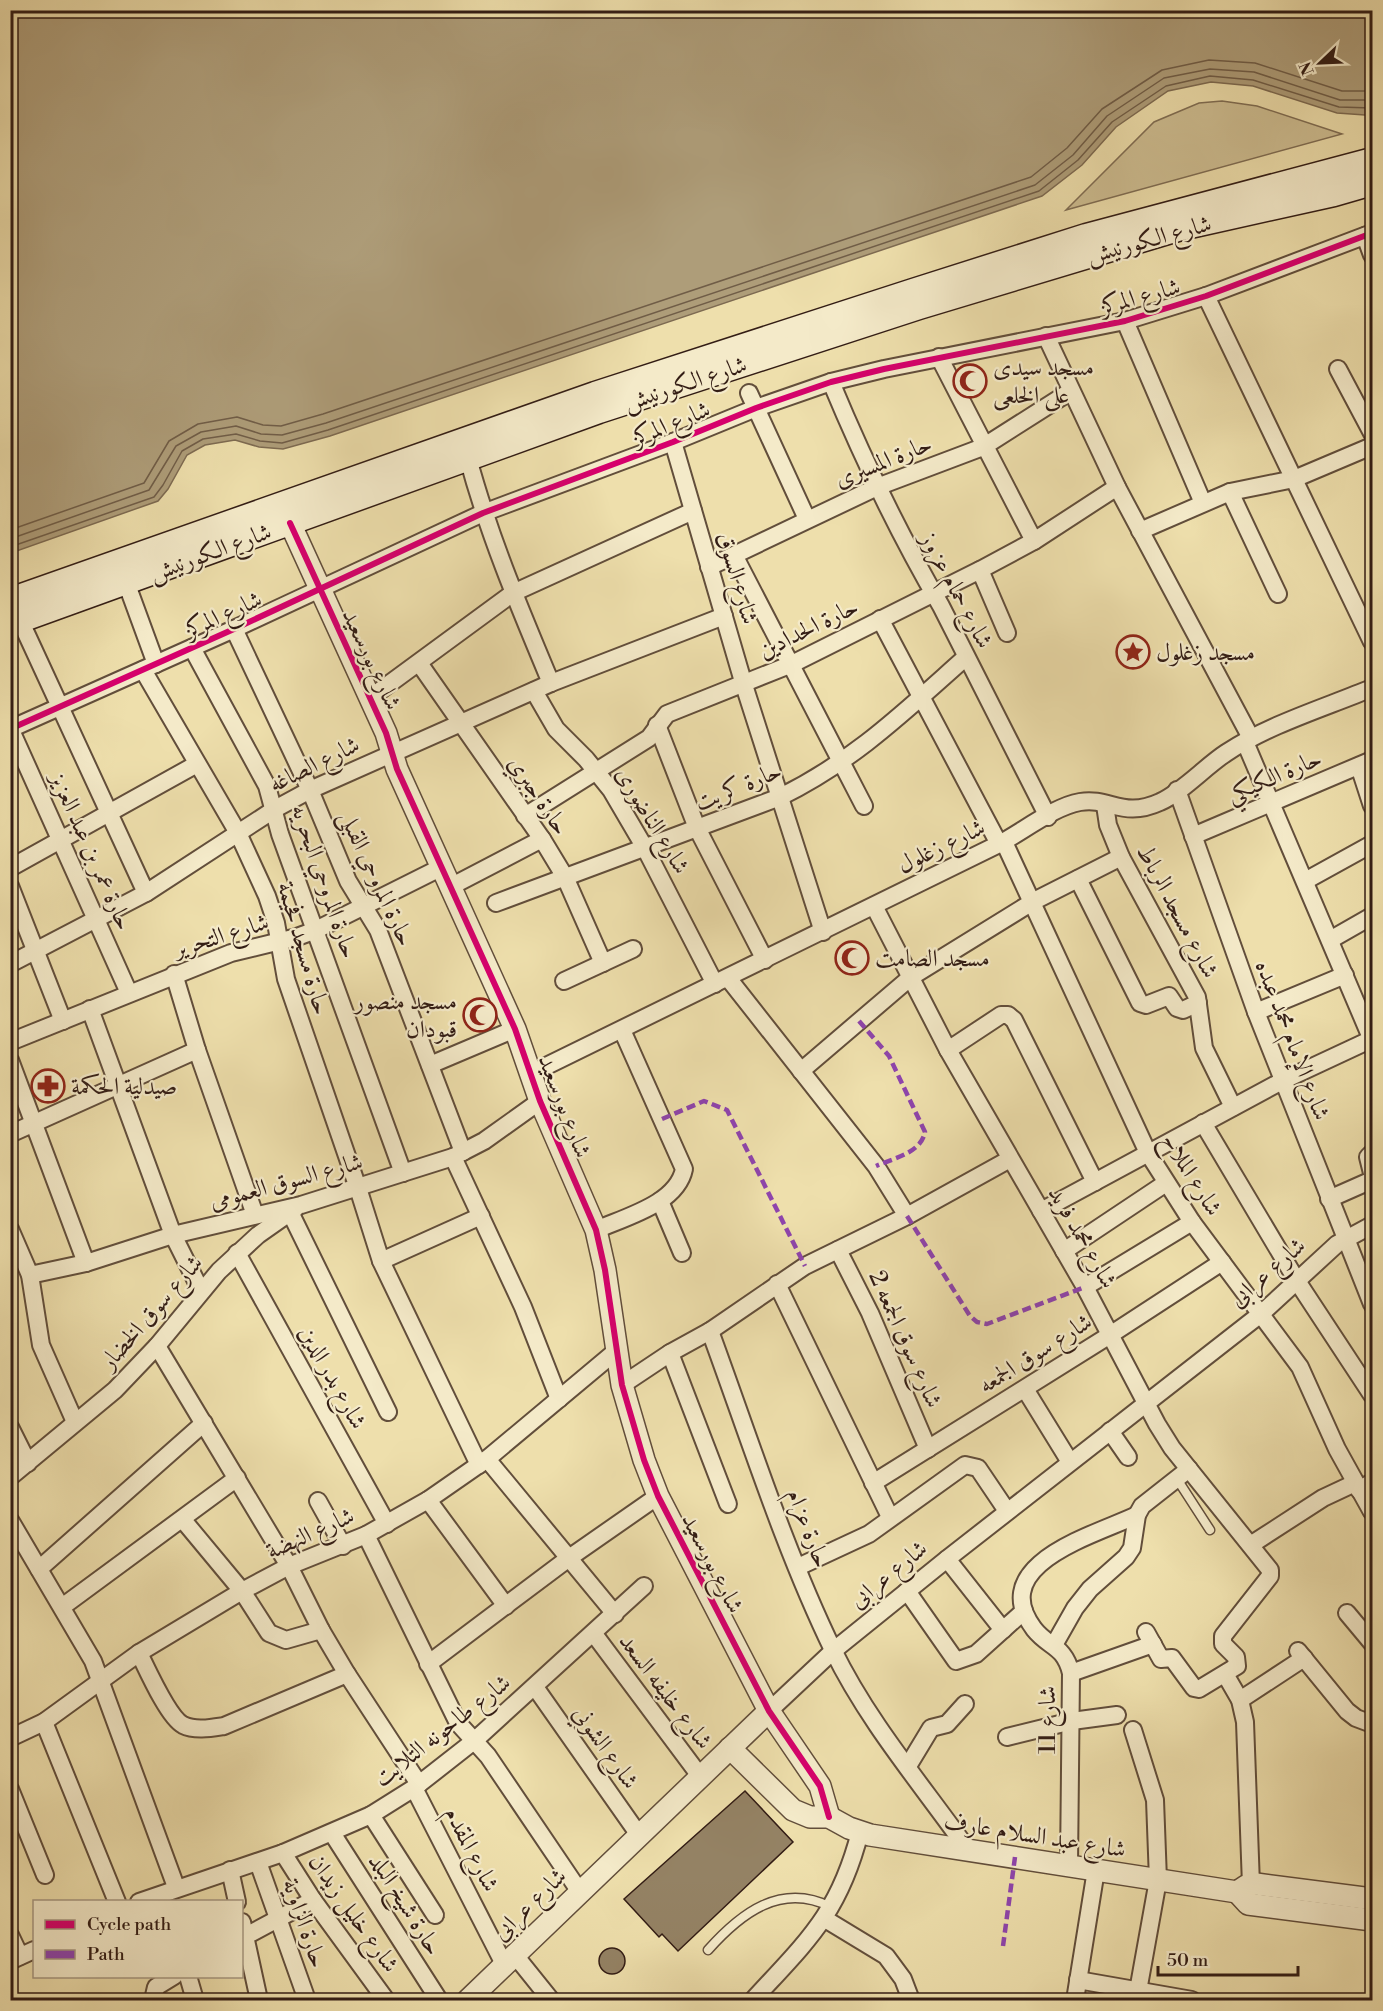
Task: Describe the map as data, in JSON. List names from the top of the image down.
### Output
{
  "streets": {
    "main road": ["شارع الكورنيش"],
    "street": [
      "شارع المركز",
      "حارة المسيرى",
      "شارع السوق",
      "شارع حمام عزوز",
      "حارة الحدادين",
      "شارع بورسعيد",
      "شارع الصاغه",
      "حارة الكيكي",
      "حارة كريت",
      "حارة جبري",
      "شارع الناضورى",
      "شارع زغلول",
      "حارة عمر بن عبد العزيز",
      "حارة المروحي القبلى",
      "حارة المروحي البحريه",
      "شارع مسجد الرباط",
      "شارع التحرير",
      "حارة مسجد فحيمة",
      "شارع الإمام محمد عبده",
      "شارع الملاح",
      "شارع السوق العمومى",
      "شارع محمد فريد",
      "شارع عرابى",
      "شارع سوق الخضار",
      "شارع سوق الجمعه 2",
      "شارع سوق الجمعه",
      "شارع بدر الدين",
      "حارة عزام",
      "شارع النهضة",
      "شارع خليفه السعد",
      "شارع 11",
      "شارع طاحونه التلايت",
      "شارع الشوني",
      "شارع عبد السلام عارف",
      "شارع المقدم",
      "حارة شيخ البلد",
      "شارع خليل زيدان",
      "حارة الزاوية"
    ]
  },
  "crossings": [
    ["شارع الكورنيش", "شارع بورسعيد"],
    ["شارع الكورنيش", "حارة مسجد فحيمة"],
    ["شارع المركز", "شارع السوق"],
    ["شارع المركز", "شارع حمام عزوز"],
    ["شارع المركز", "شارع بورسعيد"],
    ["شارع المركز", "حارة عمر بن عبد العزيز"],
    ["شارع المركز", "حارة المروحي القبلى"],
    ["شارع المركز", "حارة المروحي البحريه"],
    ["شارع المركز", "حارة مسجد فحيمة"],
    ["حارة المسيرى", "شارع السوق"],
    ["حارة المسيرى", "شارع حمام عزوز"],
    ["شارع السوق", "حارة الحدادين"],
    ["شارع السوق", "شارع الصاغه"],
    ["شارع السوق", "حارة كريت"],
    ["شارع السوق", "شارع زغلول"],
    ["شارع حمام عزوز", "حارة الحدادين"],
    ["شارع حمام عزوز", "حارة كريت"],
    ["شارع حمام عزوز", "شارع زغلول"],
    ["حارة الحدادين", "حارة جبري"],
    ["حارة الحدادين", "شارع الناضورى"],
    ["حارة الحدادين", "شارع الملاح"],
    ["شارع بورسعيد", "شارع الصاغه"],
    ["شارع بورسعيد", "شارع زغلول"],
    ["شارع بورسعيد", "شارع التحرير"],
    ["شارع بورسعيد", "شارع السوق العمومى"],
    ["شارع بورسعيد", "شارع عرابى"],
    ["شارع بورسعيد", "شارع النهضة"],
    ["شارع الصاغه", "حارة جبري"],
    ["شارع الصاغه", "شارع الناضورى"],
    ["شارع الصاغه", "حارة عمر بن عبد العزيز"],
    ["شارع الصاغه", "حارة المروحي القبلى"],
    ["شارع الصاغه", "حارة المروحي البحريه"],
    ["شارع الصاغه", "حارة مسجد فحيمة"],
    ["حارة الكيكي", "شارع الإمام محمد عبده"],
    ["حارة كريت", "حارة جبري"],
    ["حارة كريت", "شارع الناضورى"],
    ["حارة كريت", "شارع الملاح"],
    ["شارع الناضورى", "شارع زغلول"],
    ["شارع زغلول", "شارع مسجد الرباط"],
    ["شارع زغلول", "شارع الإمام محمد عبده"],
    ["شارع زغلول", "شارع الملاح"],
    ["شارع زغلول", "شارع محمد فريد"],
    ["حارة عمر بن عبد العزيز", "شارع التحرير"],
    ["حارة المروحي القبلى", "شارع التحرير"],
    ["حارة المروحي القبلى", "شارع السوق العمومى"],
    ["حارة المروحي القبلى", "شارع النهضة"],
    ["حارة المروحي البحريه", "شارع التحرير"],
    ["حارة المروحي البحريه", "شارع السوق العمومى"],
    ["شارع التحرير", "حارة مسجد فحيمة"],
    ["حارة مسجد فحيمة", "شارع السوق العمومى"],
    ["حارة مسجد فحيمة", "شارع النهضة"],
    ["حارة مسجد فحيمة", "شارع طاحونه التلايت"],
    ["شارع الإمام محمد عبده", "شارع عرابى"],
    ["شارع الملاح", "شارع عرابى"],
    ["شارع الملاح", "شارع سوق الجمعه"],
    ["شارع السوق العمومى", "شارع سوق الخضار"],
    ["شارع محمد فريد", "شارع عرابى"],
    ["شارع محمد فريد", "شارع سوق الجمعه"],
    ["شارع عرابى", "حارة عزام"],
    ["شارع عرابى", "شارع خليفه السعد"],
    ["شارع عرابى", "شارع الشوني"],
    ["شارع عرابى", "شارع عبد السلام عارف"],
    ["شارع عرابى", "شارع المقدم"],
    ["شارع سوق الخضار", "شارع بدر الدين"],
    ["شارع سوق الخضار", "شارع المقدم"],
    ["شارع سوق الجمعه 2", "شارع سوق الجمعه"],
    ["شارع بدر الدين", "شارع النهضة"],
    ["حارة عزام", "شارع عبد السلام عارف"],
    ["شارع النهضة", "شارع المقدم"],
    ["شارع خليفه السعد", "شارع طاحونه التلايت"],
    ["شارع 11", "شارع عبد السلام عارف"],
    ["شارع طاحونه التلايت", "شارع الشوني"],
    ["شارع طاحونه التلايت", "شارع المقدم"],
    ["شارع طاحونه التلايت", "حارة شيخ البلد"],
    ["شارع طاحونه التلايت", "شارع خليل زيدان"],
    ["شارع طاحونه التلايت", "حارة الزاوية"]
  ],
  "places": {
    "mosque": ["مسجد سيدى على الخلعى", "مسجد الصامت", "مسجد منصور قبودان"],
    "place": ["مسجد زغلول"],
    "pharmacy": ["صيدلية الحكمة"]
  },
  "legend": ["Cycle path", "Path"],
  "scale_bar": "50 m",
  "north": "bottom left"
}
